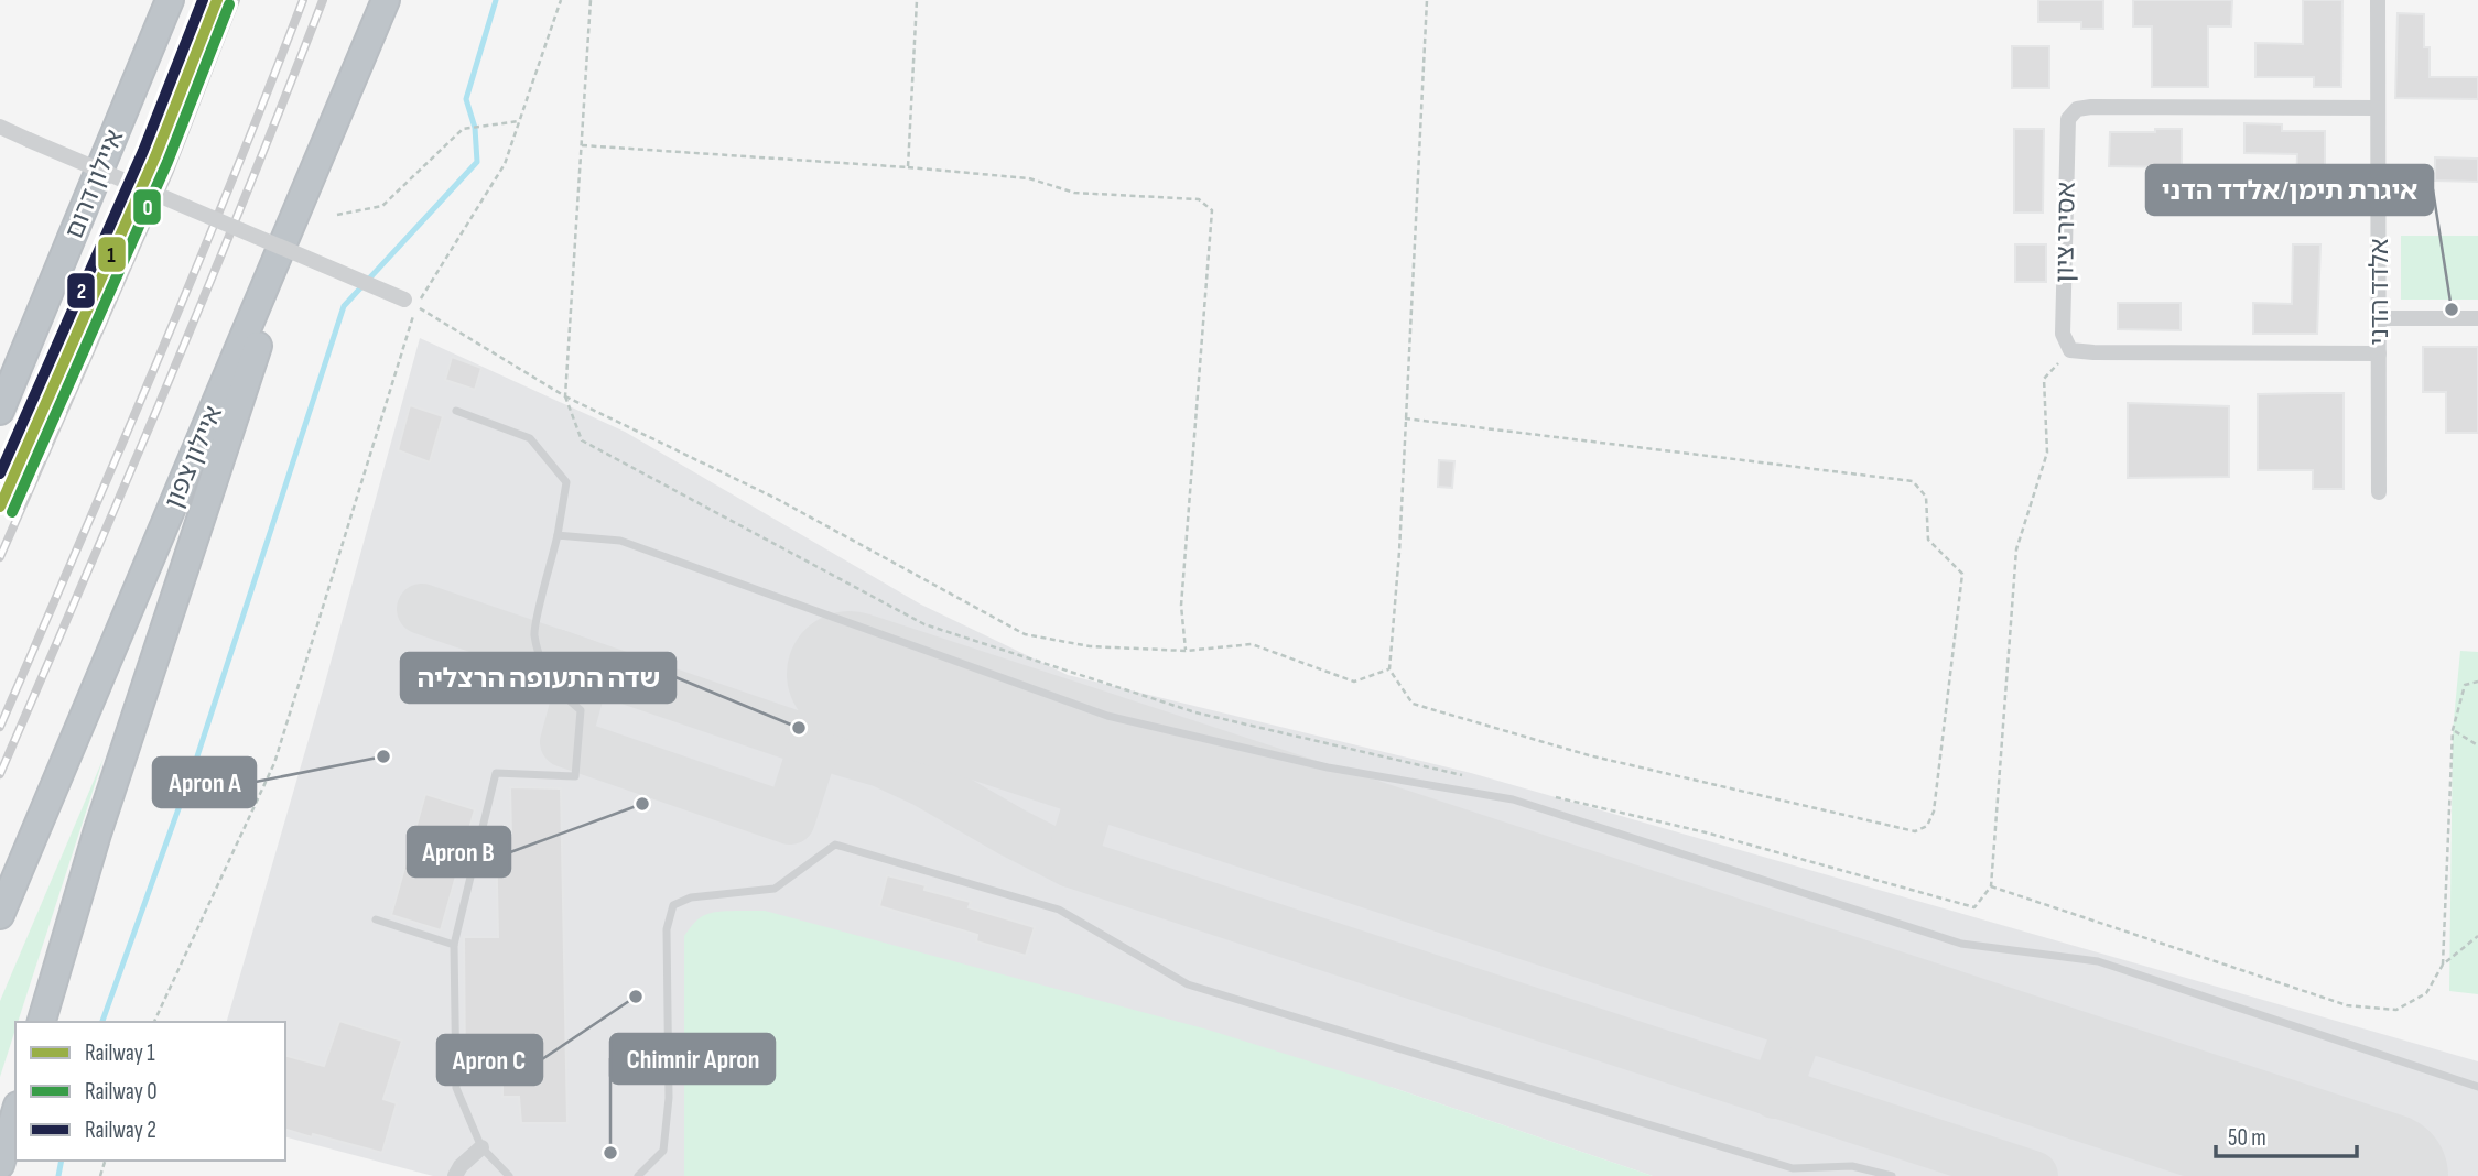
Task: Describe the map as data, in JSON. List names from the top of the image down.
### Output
{
  "streets": {
    "highway": ["איילון דרום", "איילון צפון"],
    "street": ["אסירי ציון", "אלדד הדני"]
  },
  "crossings": [
    ["אסירי ציון", "אלדד הדני"]
  ],
  "places": [
    "איגרת תימן/אלדד הדני",
    "שדה התעופה הרצליה",
    "Apron A",
    "Apron B",
    "Apron C",
    "Chimnir Apron"
  ],
  "lines": ["rail line 1", "rail line 2", "rail line 0"],
  "legend": ["Railway 1", "Railway 0", "Railway 2"],
  "scale_bar": "50 m"
}
